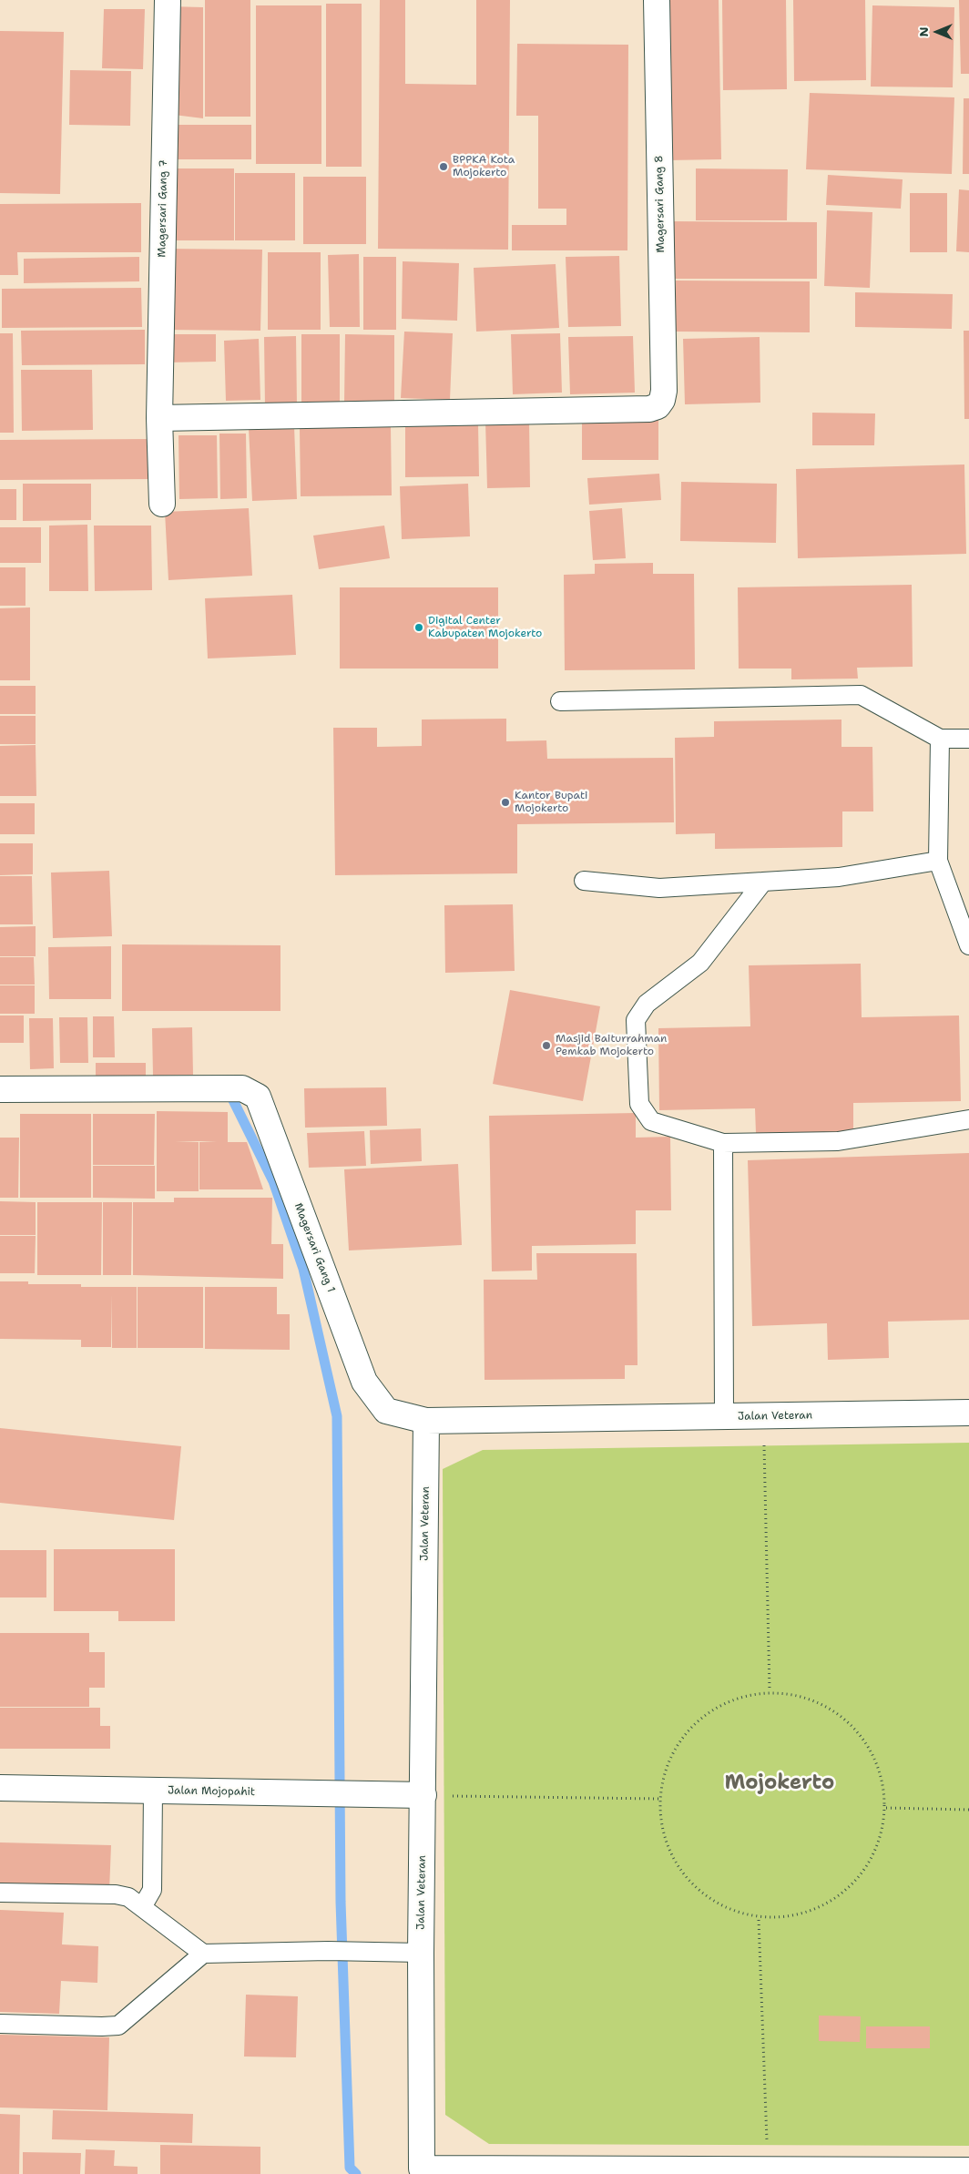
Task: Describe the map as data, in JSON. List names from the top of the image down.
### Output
{
  "streets": {
    "street": [
      "Magersari Gang 8",
      "Magersari Gang 7",
      "Magersari Gang 1",
      "Jalan Veteran",
      "Jalan Mojopahit"
    ]
  },
  "crossings": [
    ["Magersari Gang 8", "Magersari Gang 7"],
    ["Magersari Gang 1", "Jalan Veteran"],
    ["Jalan Veteran", "Jalan Mojopahit"]
  ],
  "districts": ["Mojokerto"],
  "places": [
    "BPPKA Kota Mojokerto",
    "Digital Center Kabupaten Mojokerto",
    "Kantor Bupati Mojokerto",
    "Masjid Baiturrahman Pemkab Mojokerto"
  ],
  "north": "left"
}
